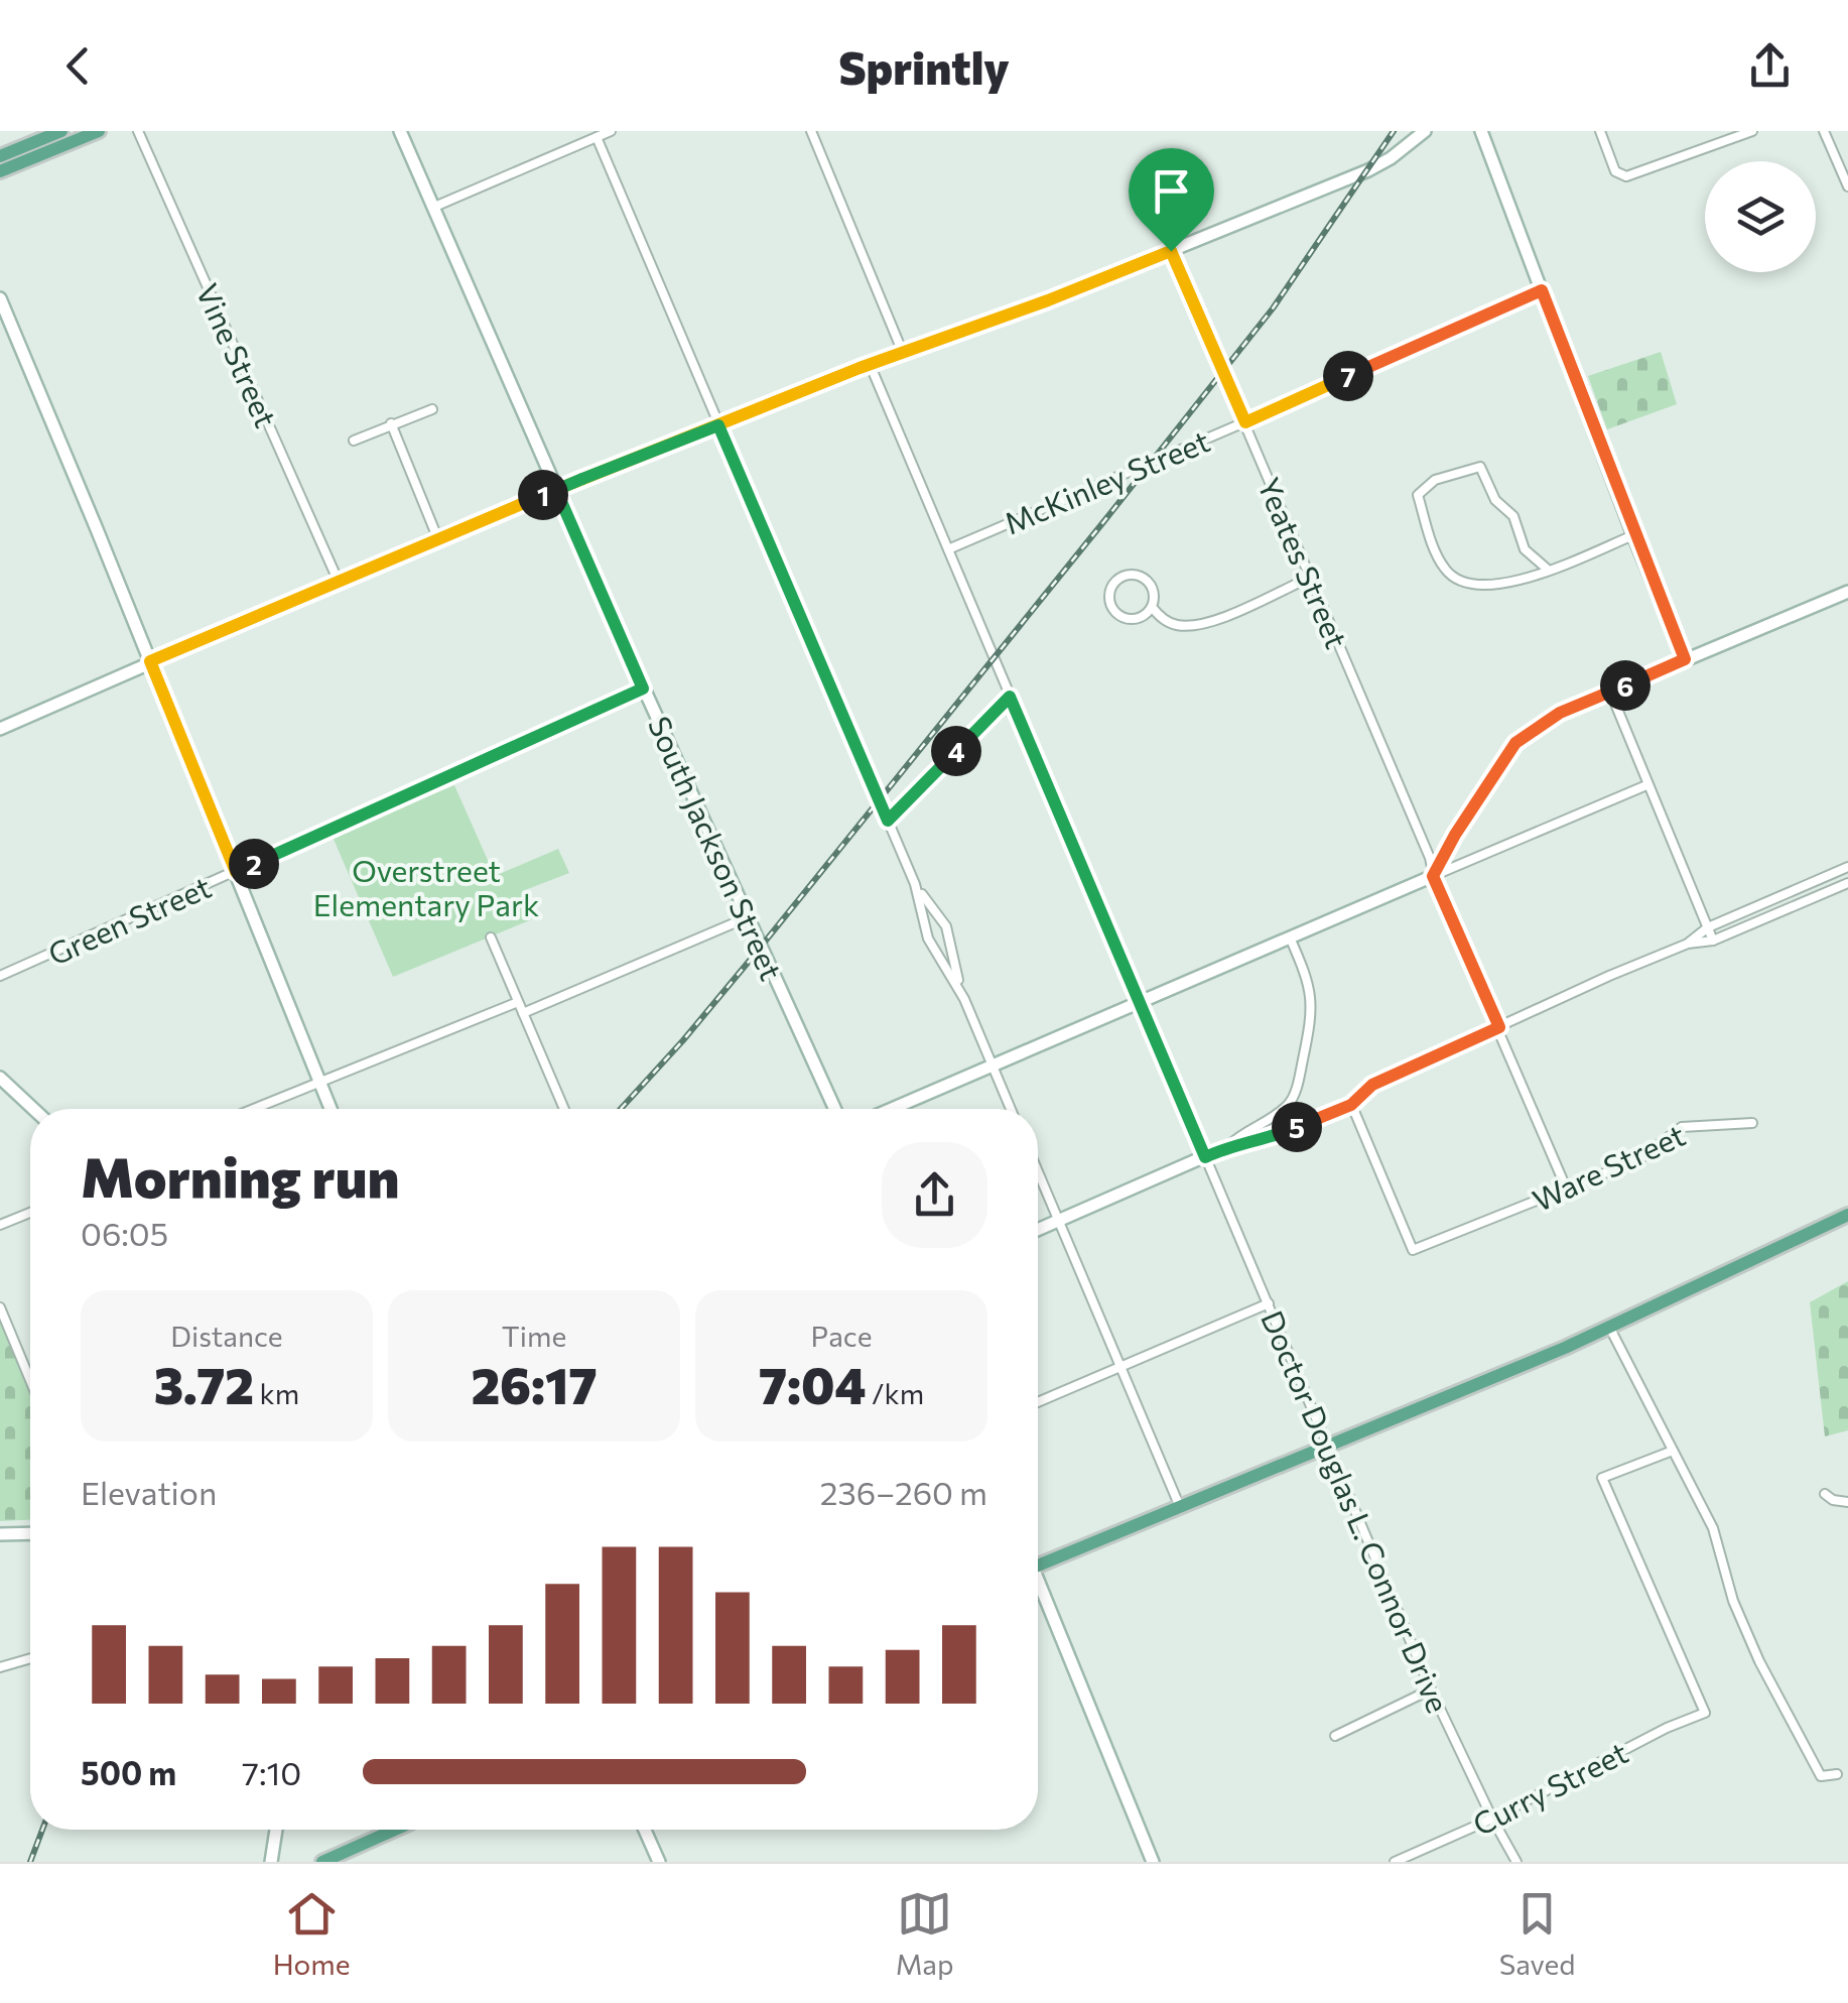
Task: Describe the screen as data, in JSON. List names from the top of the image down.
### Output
{
  "streets": {
    "street": [
      "Vine Street",
      "McKinley Street",
      "Yeates Street",
      "South Jackson Street",
      "Green Street",
      "Ware Street",
      "Doctor Douglas L. Connor Drive",
      "Curry Street"
    ]
  },
  "crossings": [
    ["McKinley Street", "Yeates Street"],
    ["McKinley Street", "Doctor Douglas L. Connor Drive"],
    ["Yeates Street", "Ware Street"],
    ["South Jackson Street", "Green Street"],
    ["Doctor Douglas L. Connor Drive", "Curry Street"]
  ],
  "parks": ["Overstreet Elementary Park"],
  "page": {
    "header": "Sprintly",
    "pins": [
      "7",
      "1",
      "6",
      "4",
      "2",
      "5"
    ],
    "heading": ["Morning run", "06:05"],
    "stats": [
      ["Distance", "3.72 km"],
      ["Time", "26:17"],
      ["Pace", "7:04 /km"]
    ],
    "chart": ["Elevation", "236–260 m"],
    "list": [
      {
        "name": "500 m",
        "note": "7:10"
      }
    ],
    "tabs": ["Home", "Map", "Saved"]
  }
}
